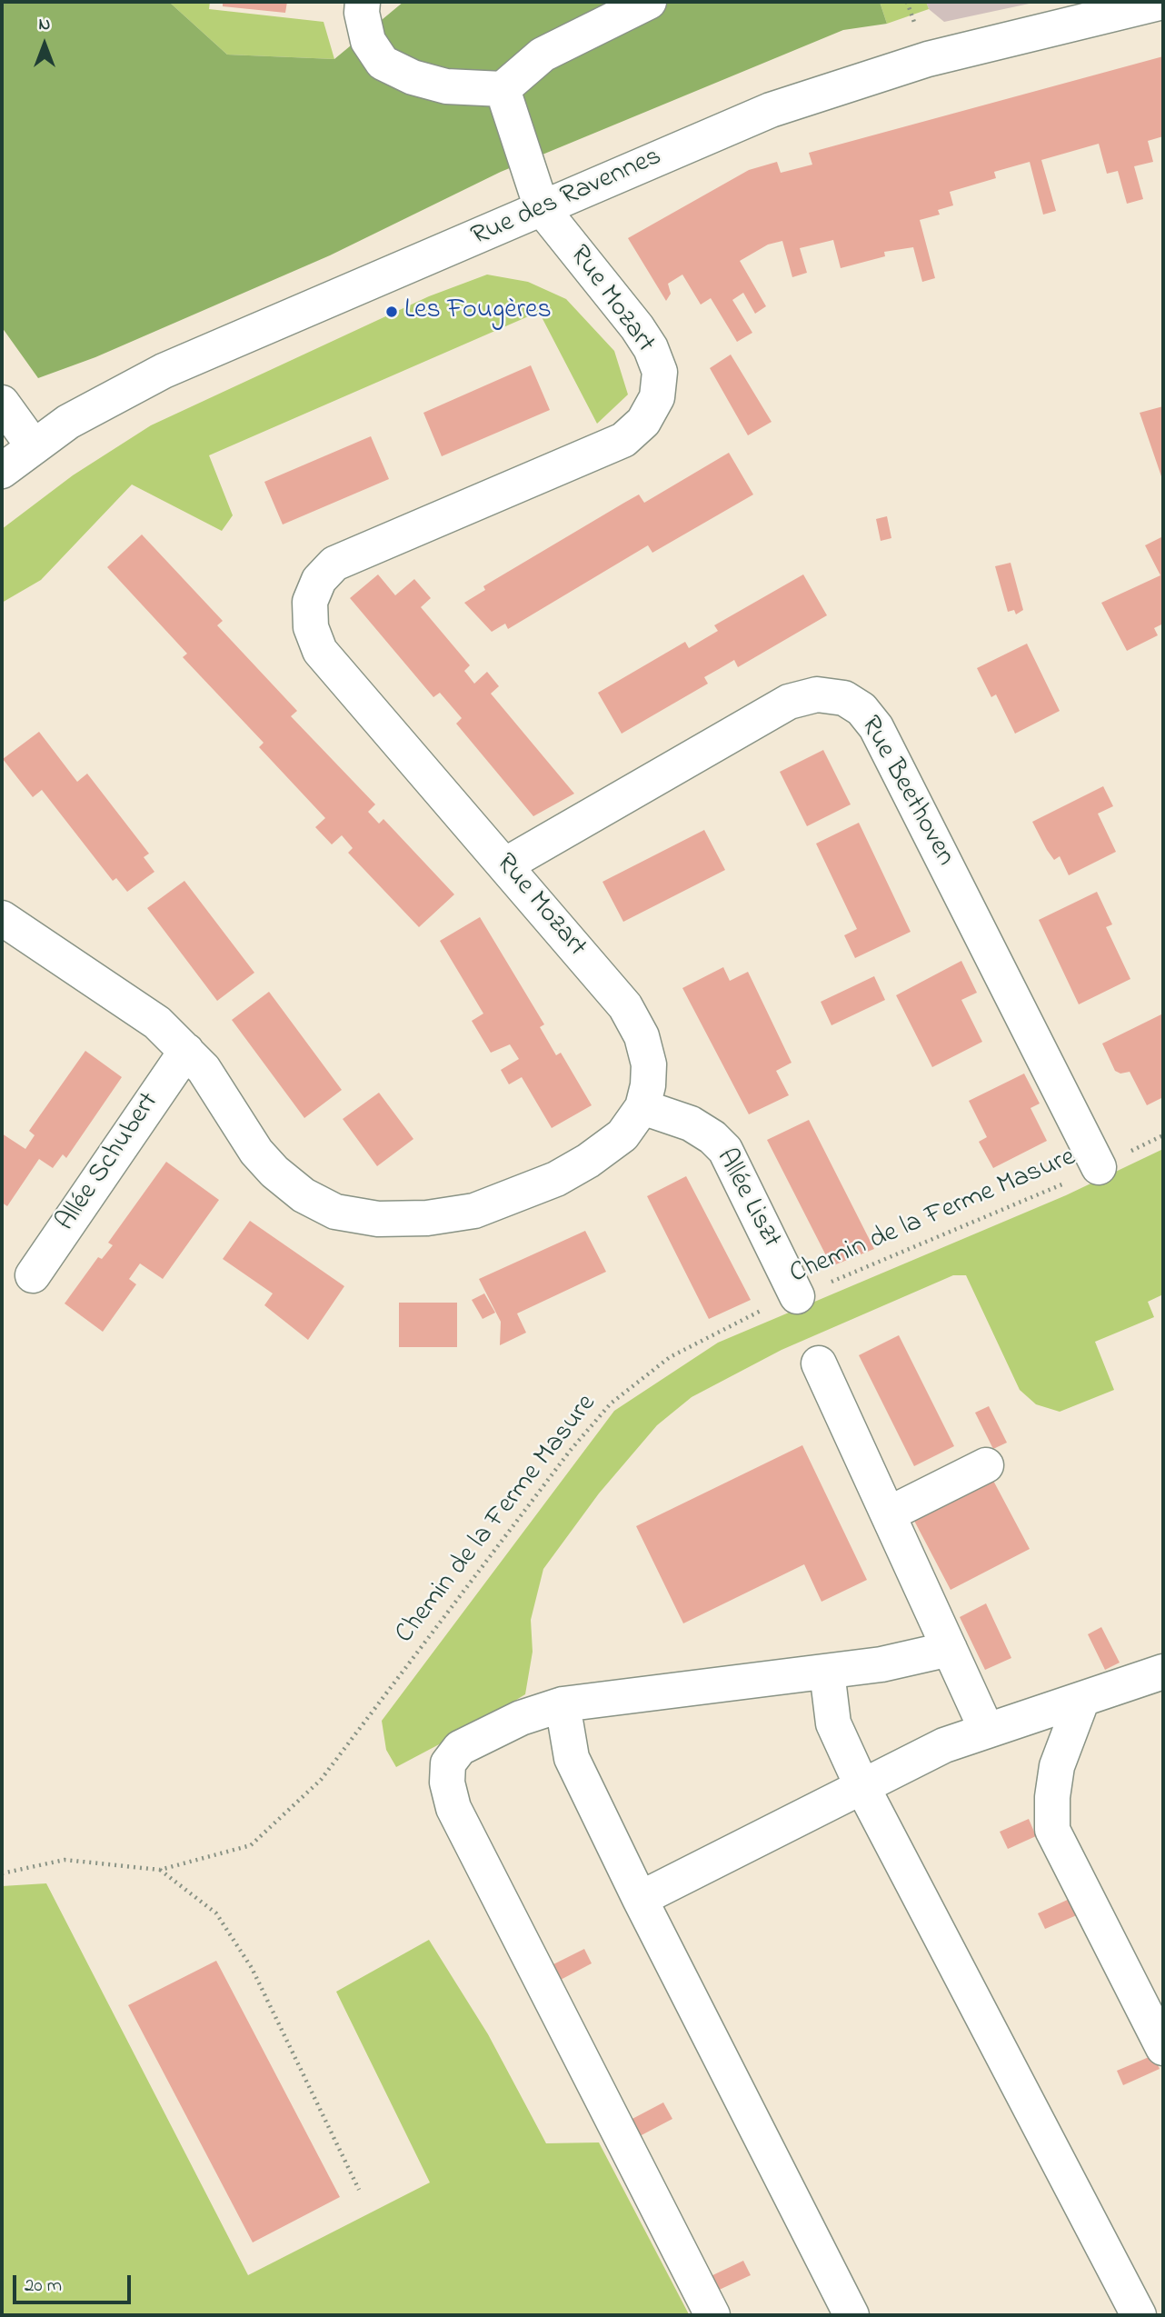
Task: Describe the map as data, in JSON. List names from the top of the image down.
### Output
{
  "streets": {
    "street": [
      "Rue des Ravennes",
      "Rue Mozart",
      "Rue Beethoven",
      "Allée Schubert",
      "Allée Liszt"
    ],
    "path": ["Chemin de la Ferme Masure"]
  },
  "crossings": [
    ["Rue des Ravennes", "Rue Mozart"],
    ["Rue Mozart", "Rue Beethoven"],
    ["Rue Mozart", "Allée Schubert"],
    ["Rue Mozart", "Allée Liszt"],
    ["Rue Beethoven", "Chemin de la Ferme Masure"],
    ["Allée Liszt", "Chemin de la Ferme Masure"]
  ],
  "places": ["Les Fougères"],
  "scale_bar": "20 m",
  "north": "top"
}
